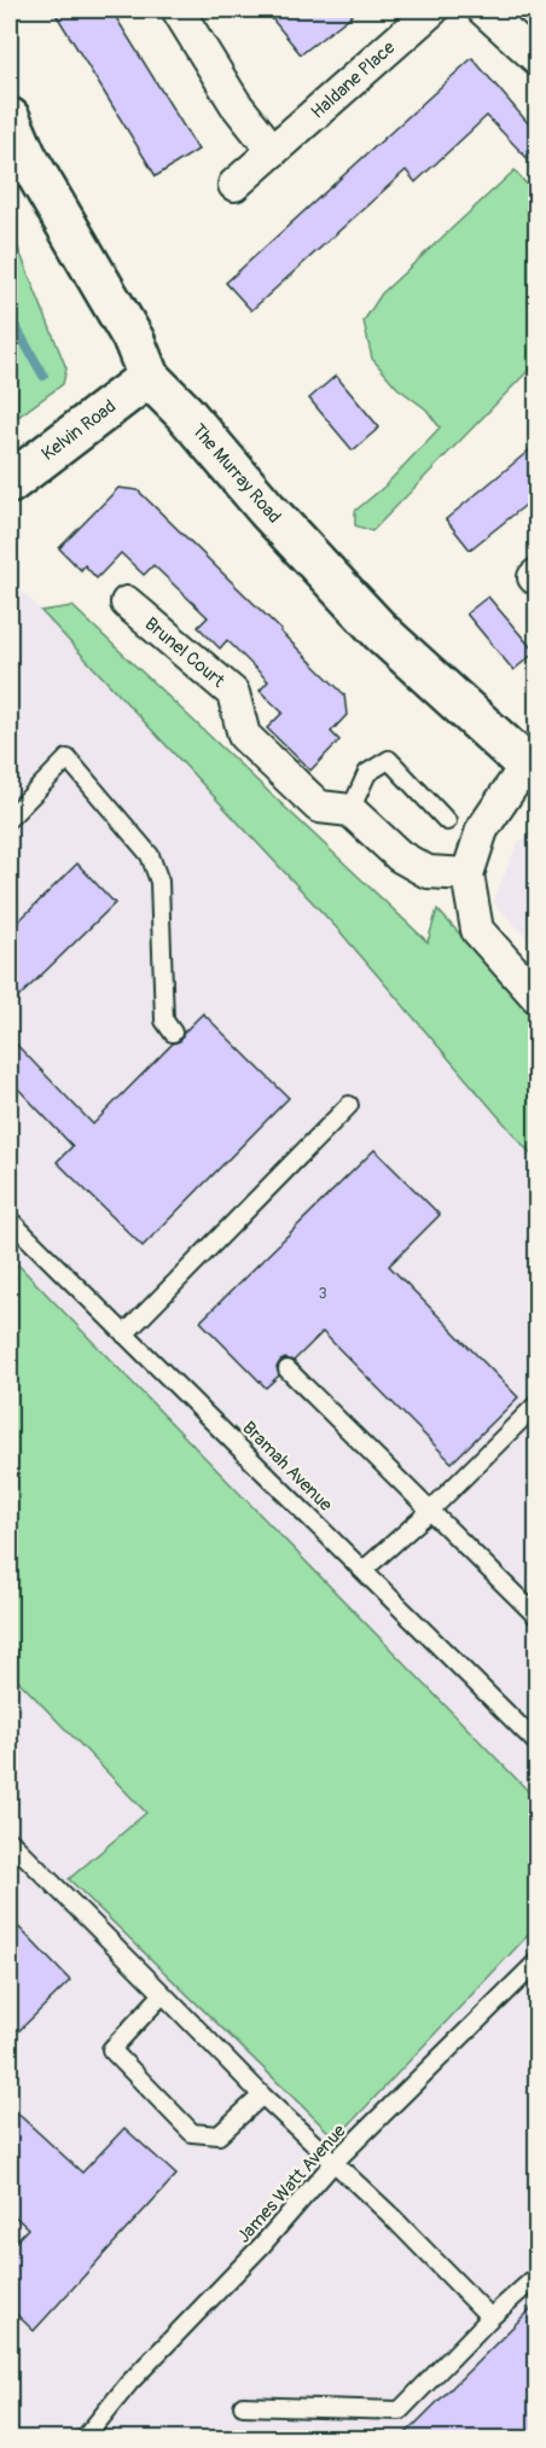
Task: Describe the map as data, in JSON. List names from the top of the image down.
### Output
{
  "streets": {
    "street": [
      "Haldane Place",
      "Kelvin Road",
      "The Murray Road",
      "Brunel Court"
    ],
    "lane": ["Bramah Avenue", "James Watt Avenue"]
  },
  "crossings": [
    ["Kelvin Road", "The Murray Road"]
  ],
  "house_numbers": ["3"]
}
